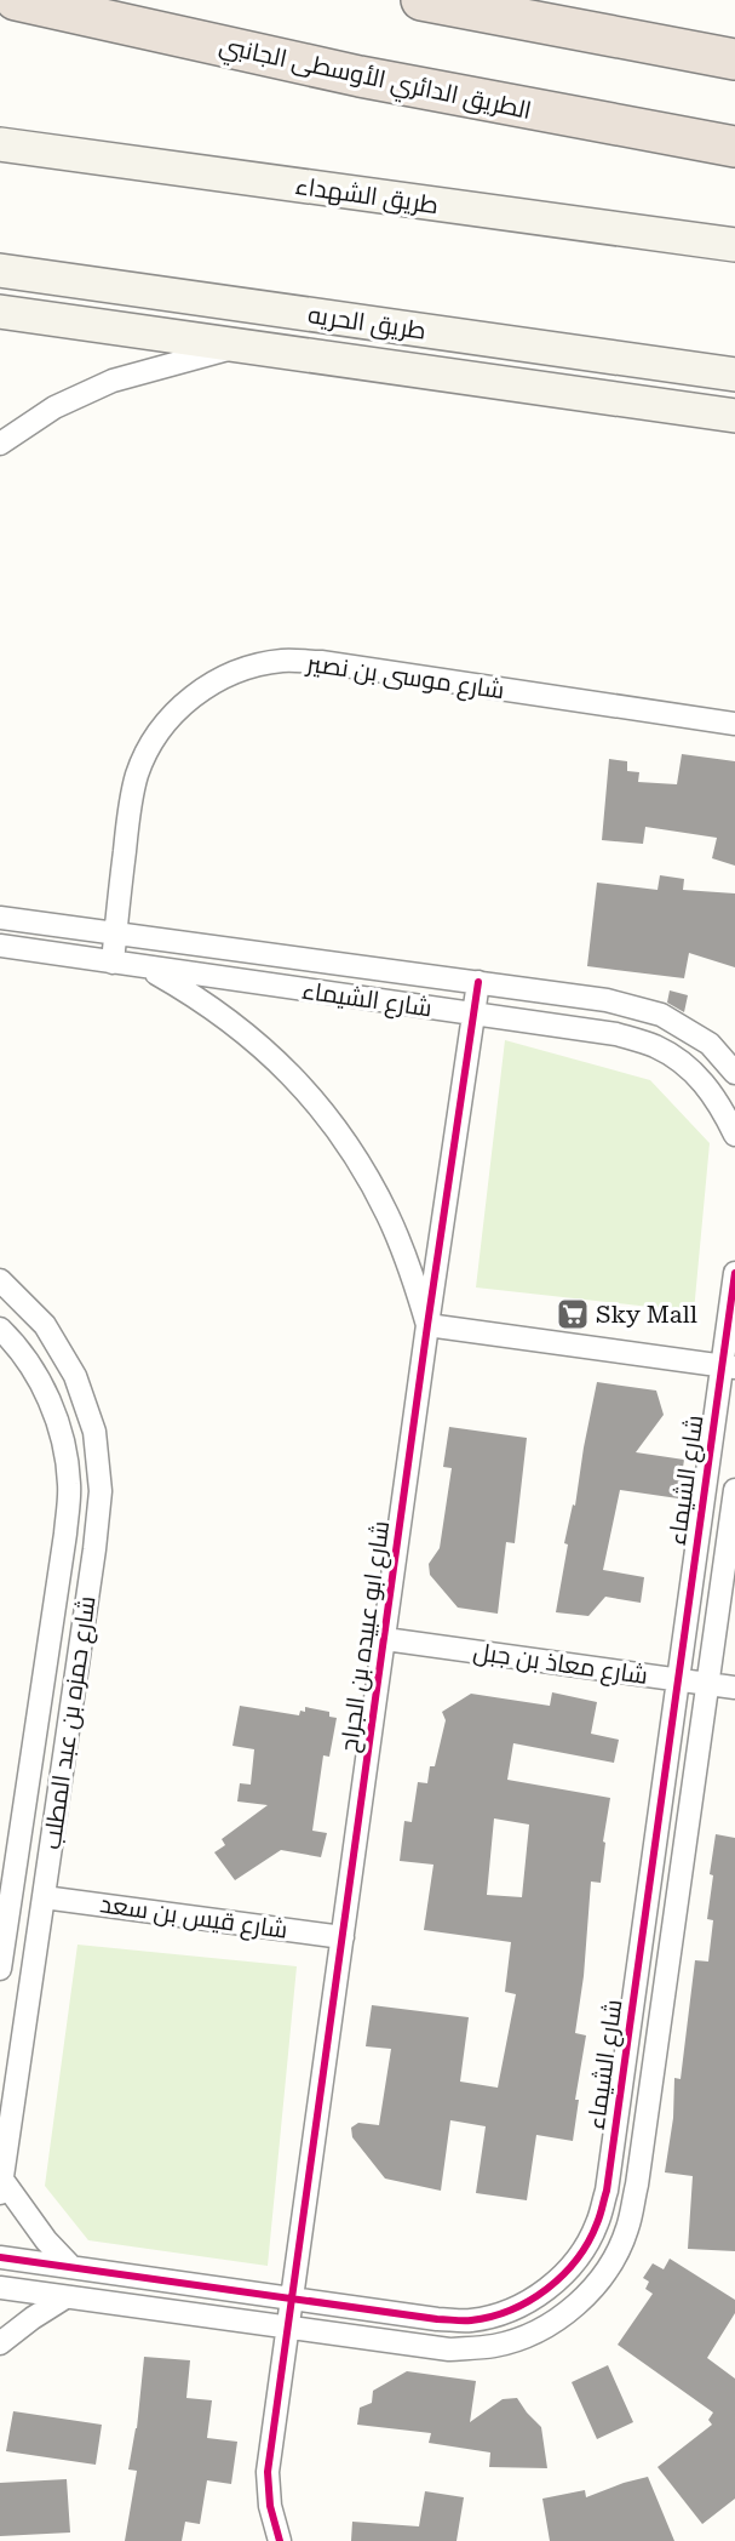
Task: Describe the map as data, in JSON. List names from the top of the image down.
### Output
{
  "streets": {
    "highway": ["الطريق الدائري الأوسطى الجانبي"],
    "street": [
      "طريق الشهداء",
      "طريق الحريه",
      "شارع موسى بن نصير",
      "شارع الشيماء",
      "شارع ابو عبيده بن الجراح",
      "شارع معاذ بن جبل",
      "شارع حمزه بن عبد المطلب",
      "شارع قيس بن سعد"
    ]
  },
  "crossings": [
    ["شارع موسى بن نصير", "شارع الشيماء"],
    ["شارع الشيماء", "شارع ابو عبيده بن الجراح"],
    ["شارع الشيماء", "شارع معاذ بن جبل"],
    ["شارع ابو عبيده بن الجراح", "شارع معاذ بن جبل"],
    ["شارع ابو عبيده بن الجراح", "شارع قيس بن سعد"],
    ["شارع حمزه بن عبد المطلب", "شارع قيس بن سعد"]
  ],
  "places": {
    "supermarket": ["Sky Mall"]
  }
}
